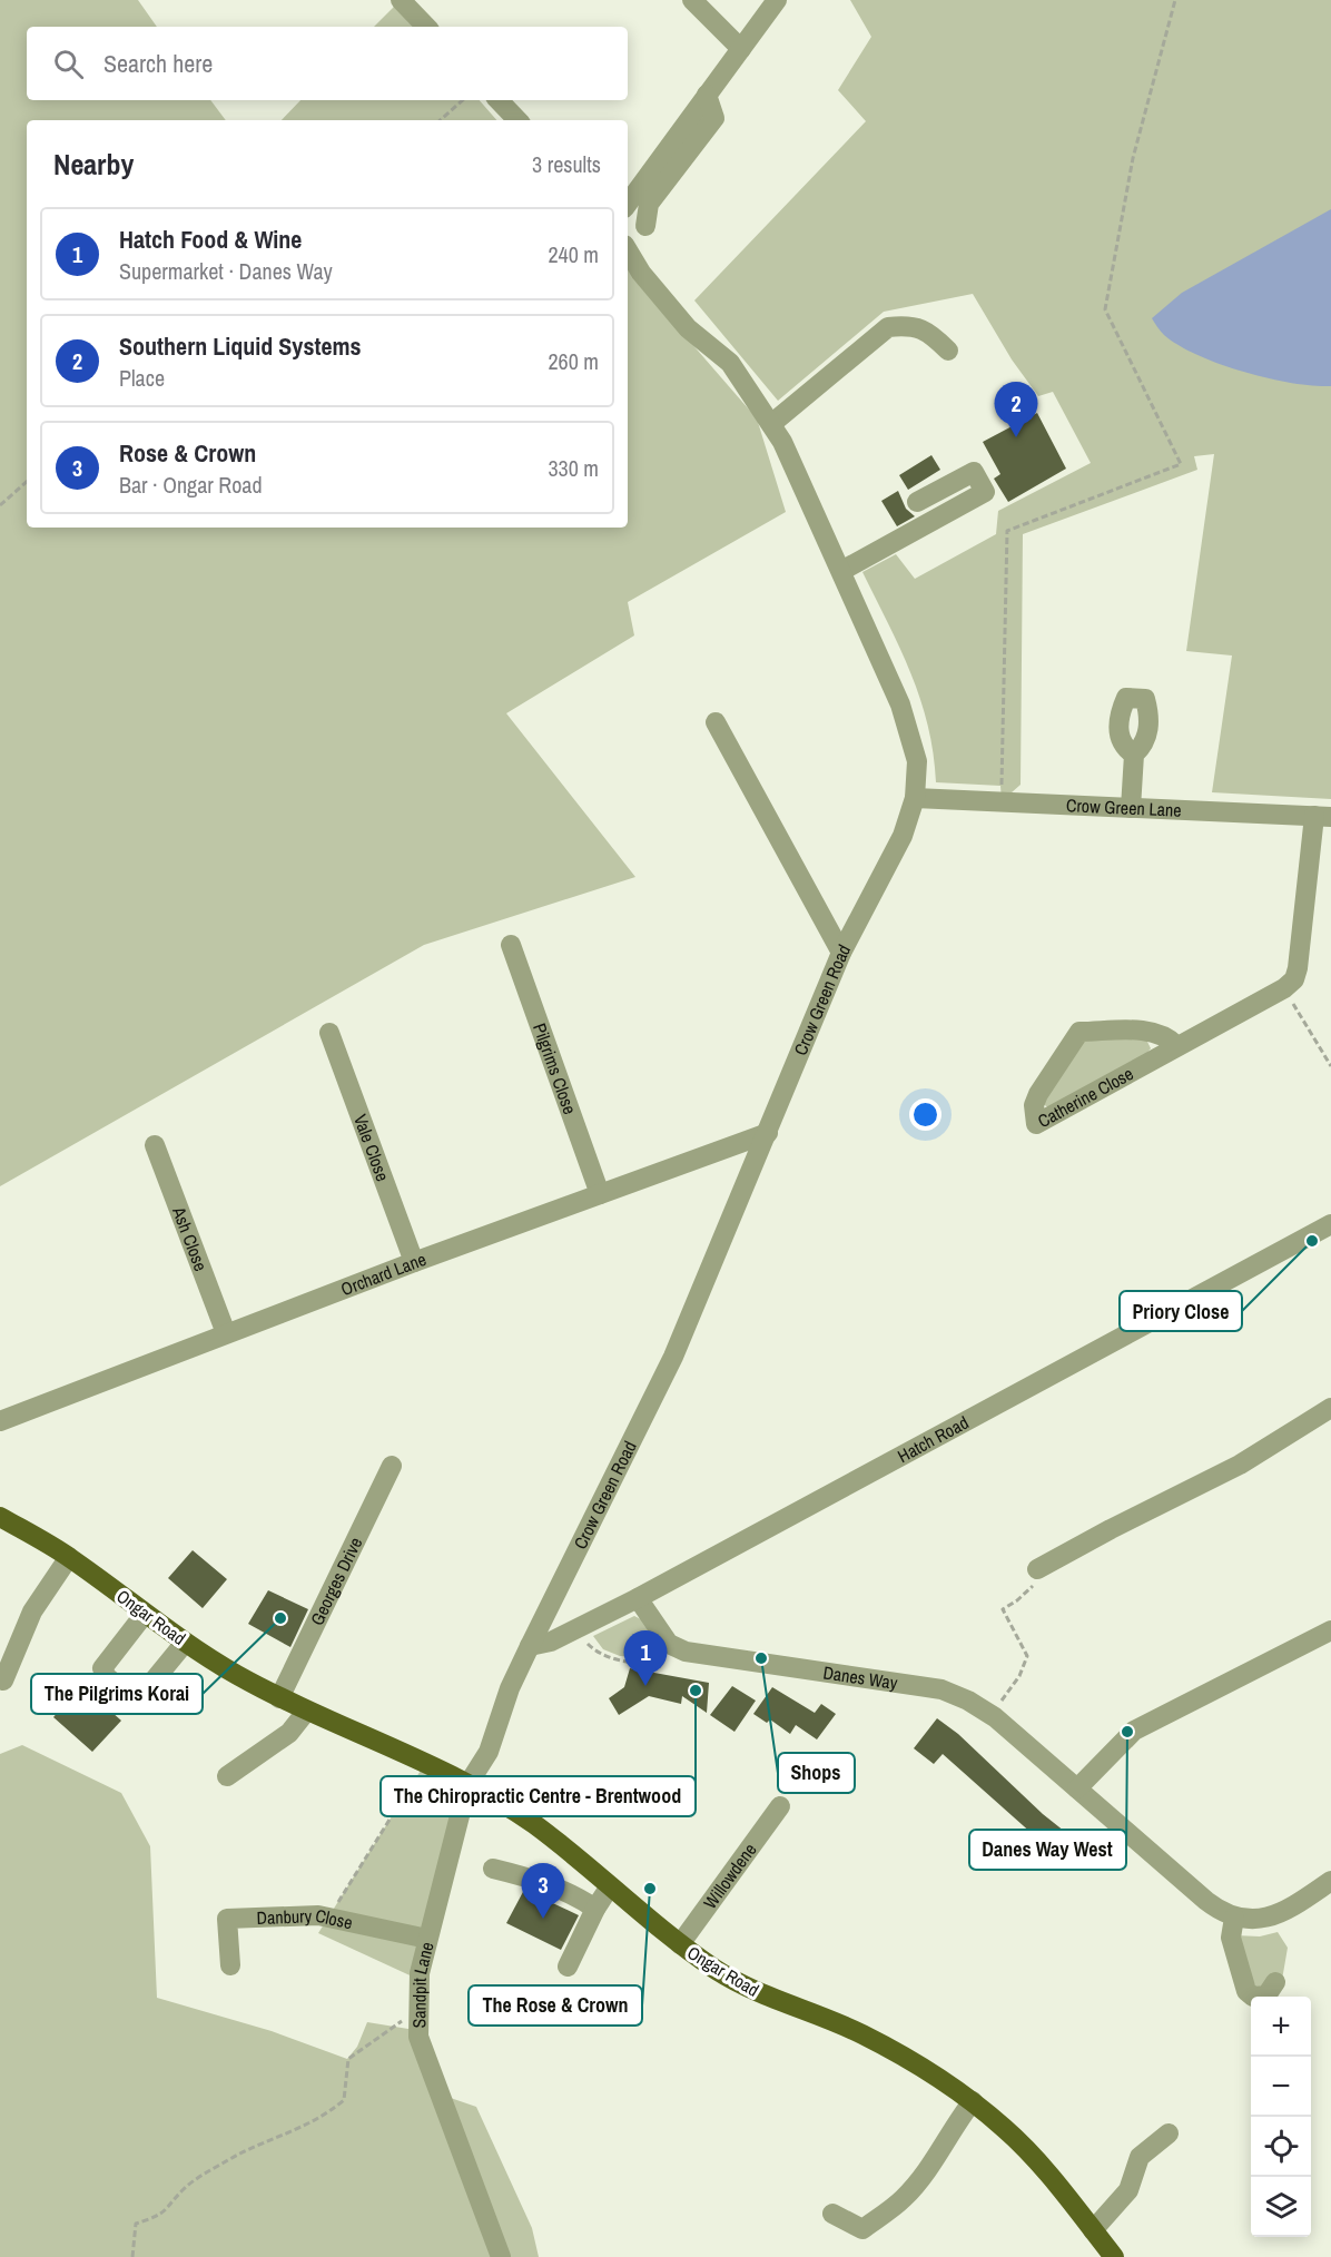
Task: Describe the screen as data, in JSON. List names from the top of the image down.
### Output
{
  "streets": {
    "main road": ["Ongar Road"],
    "street": [
      "Crow Green Lane",
      "Crow Green Road",
      "Pilgrims Close",
      "Catherine Close",
      "Vale Close",
      "Ash Close",
      "Orchard Lane",
      "Hatch Road",
      "Georges Drive",
      "Danes Way",
      "Willowdene",
      "Danbury Close",
      "Sandpit Lane"
    ]
  },
  "crossings": [
    ["Crow Green Lane", "Crow Green Road"],
    ["Crow Green Road", "Orchard Lane"],
    ["Crow Green Road", "Hatch Road"],
    ["Crow Green Road", "Ongar Road"],
    ["Crow Green Road", "Sandpit Lane"],
    ["Pilgrims Close", "Orchard Lane"],
    ["Vale Close", "Orchard Lane"],
    ["Ash Close", "Orchard Lane"],
    ["Georges Drive", "Ongar Road"],
    ["Ongar Road", "Willowdene"],
    ["Ongar Road", "Sandpit Lane"],
    ["Danbury Close", "Sandpit Lane"]
  ],
  "places": [
    "Priory Close",
    "The Pilgrims Korai",
    "Shops",
    "The Chiropractic Centre - Brentwood",
    "Danes Way West",
    "The Rose & Crown"
  ],
  "page": {
    "search": "Search here",
    "heading": ["Nearby", "3 results"],
    "list": [
      {
        "mark": "1",
        "name": "Hatch Food & Wine",
        "note": "Supermarket · Danes Way",
        "value": "240 m"
      },
      {
        "mark": "2",
        "name": "Southern Liquid Systems",
        "note": "Place",
        "value": "260 m"
      },
      {
        "mark": "3",
        "name": "Rose & Crown",
        "note": "Bar · Ongar Road",
        "value": "330 m"
      }
    ],
    "pins": ["2", "1", "3"],
    "map_buttons": ["+", "−"]
  }
}
